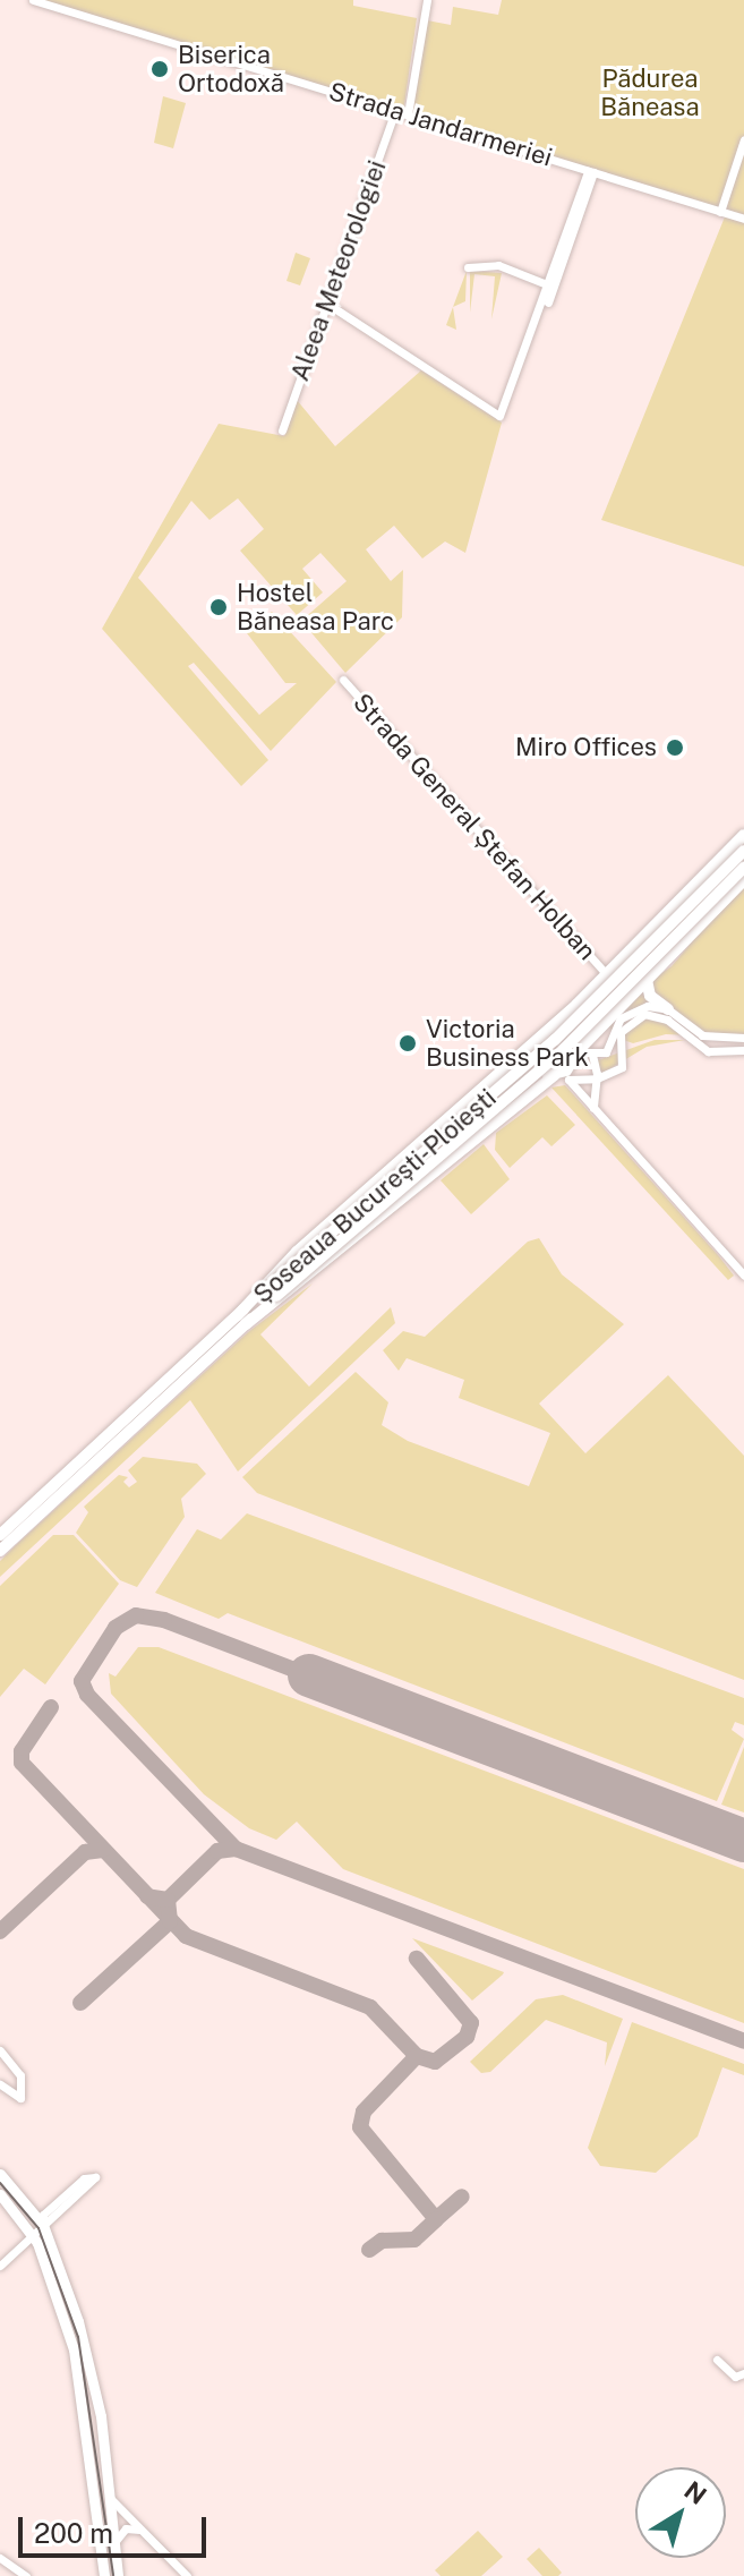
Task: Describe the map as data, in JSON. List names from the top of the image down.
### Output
{
  "streets": {
    "highway": ["Șoseaua București-Ploiești"],
    "street": ["Strada Jandarmeriei", "Aleea Meteorologiei", "Strada General Ștefan Holban"]
  },
  "crossings": [
    ["Strada Jandarmeriei", "Aleea Meteorologiei"]
  ],
  "parks": ["Pădurea Băneasa"],
  "places": [
    "Biserica Ortodoxă",
    "Hostel Băneasa Parc",
    "Miro Offices",
    "Victoria Business Park"
  ],
  "scale_bar": "200 m",
  "north": "top right"
}
